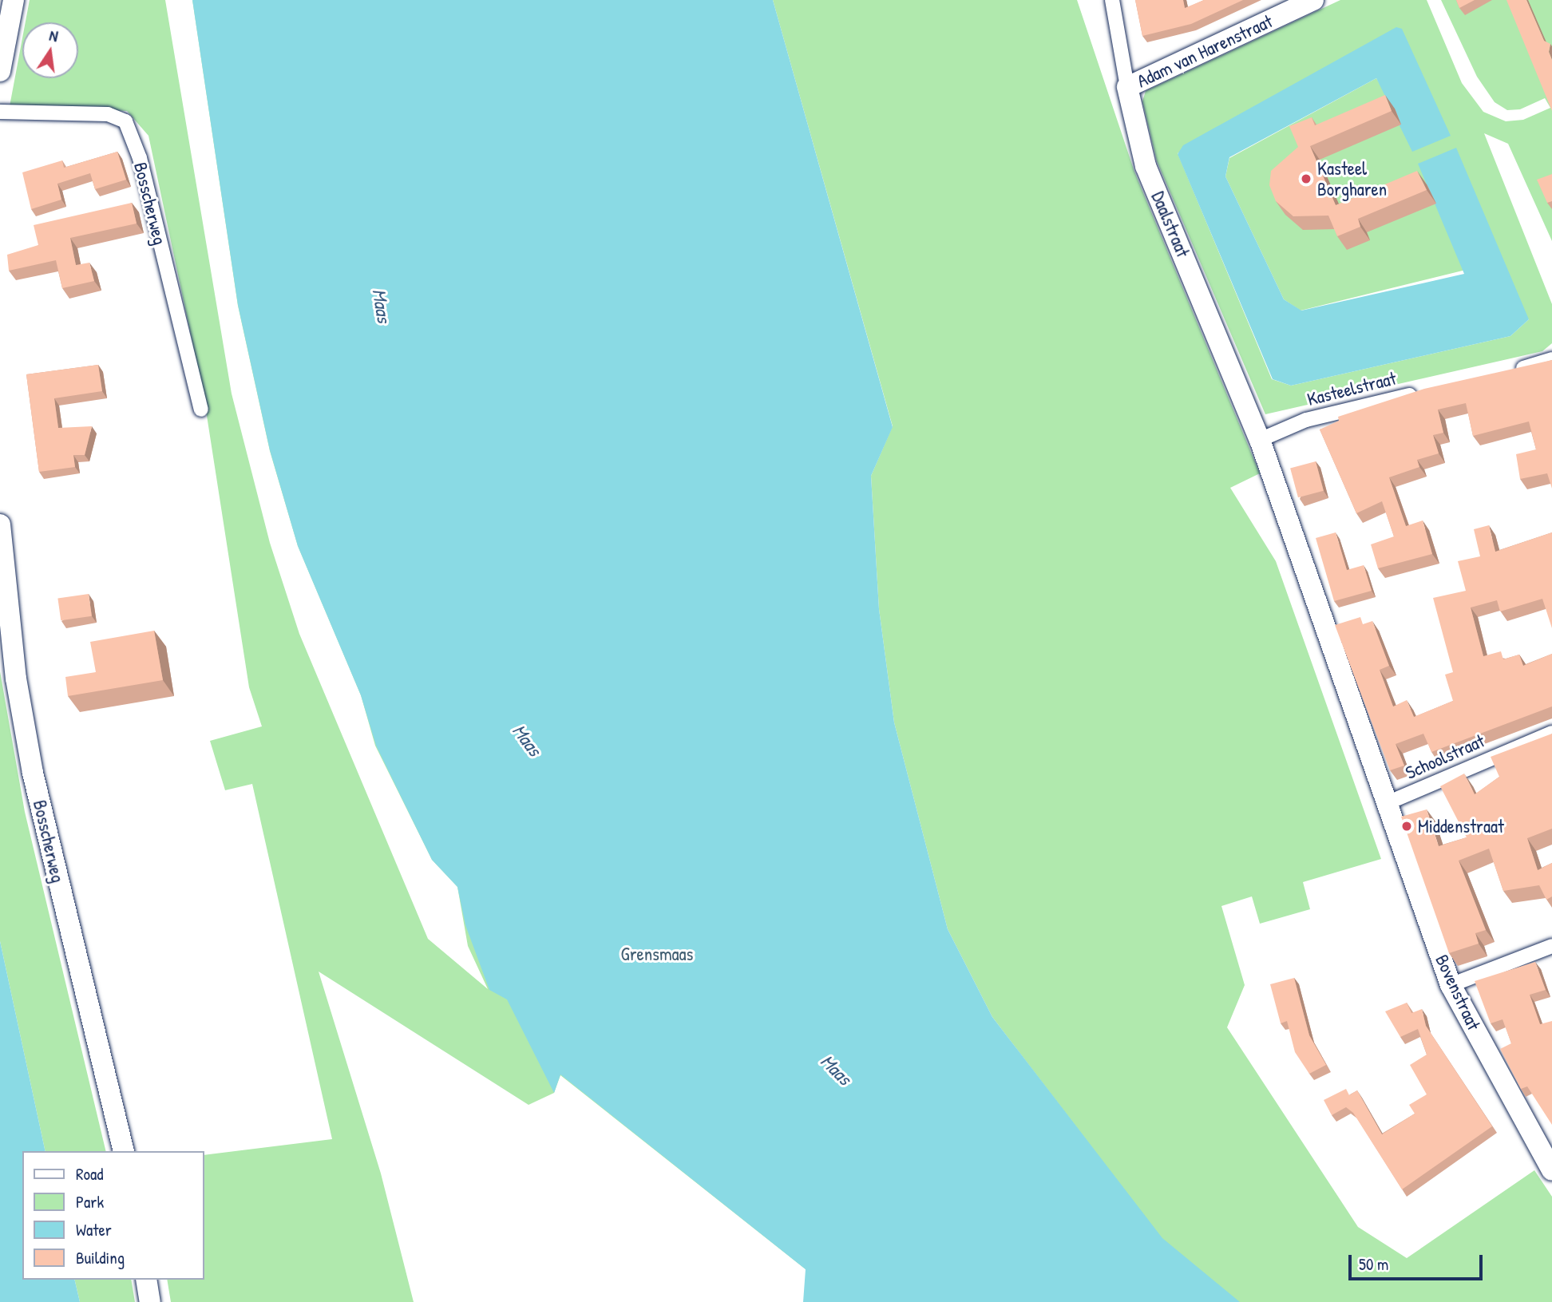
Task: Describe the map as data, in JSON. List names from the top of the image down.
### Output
{
  "streets": {
    "street": [
      "Adam van Harenstraat",
      "Bosscherweg",
      "Daalstraat",
      "Kasteelstraat",
      "Schoolstraat",
      "Bovenstraat"
    ]
  },
  "crossings": [
    ["Adam van Harenstraat", "Daalstraat"],
    ["Daalstraat", "Kasteelstraat"],
    ["Schoolstraat", "Bovenstraat"]
  ],
  "water": ["Maas"],
  "parks": ["Grensmaas"],
  "places": ["Kasteel Borgharen", "Middenstraat"],
  "legend": [
    "Road",
    "Park",
    "Water",
    "Building"
  ],
  "scale_bar": "50 m",
  "north": "top"
}
